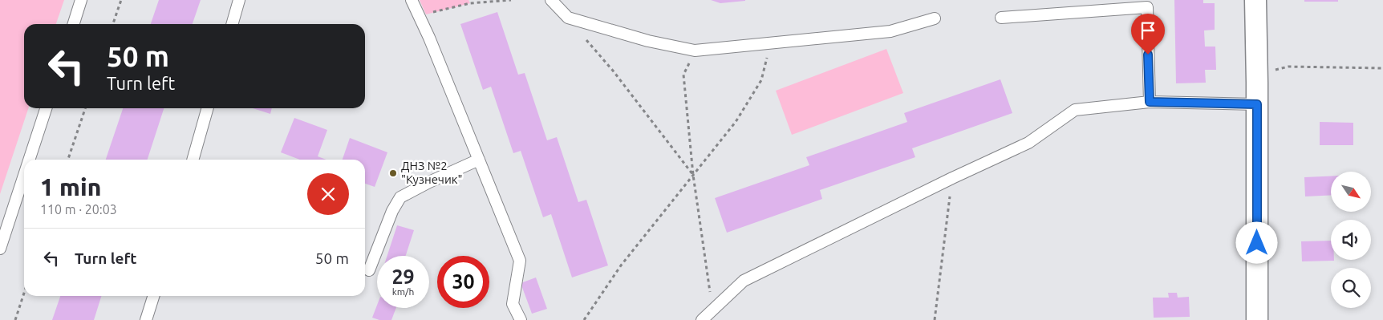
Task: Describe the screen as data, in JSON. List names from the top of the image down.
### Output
{
  "places": ["ДНЗ №2 \"Кузнечик\""],
  "north": "bottom right",
  "page": {
    "turn": ["50 m", "Turn left"],
    "heading": ["1 min", "110 m · 20:03"],
    "list": [
      {
        "name": "Turn left",
        "value": "50 m"
      }
    ],
    "speed": "29 km/h",
    "limit": "30"
  }
}
